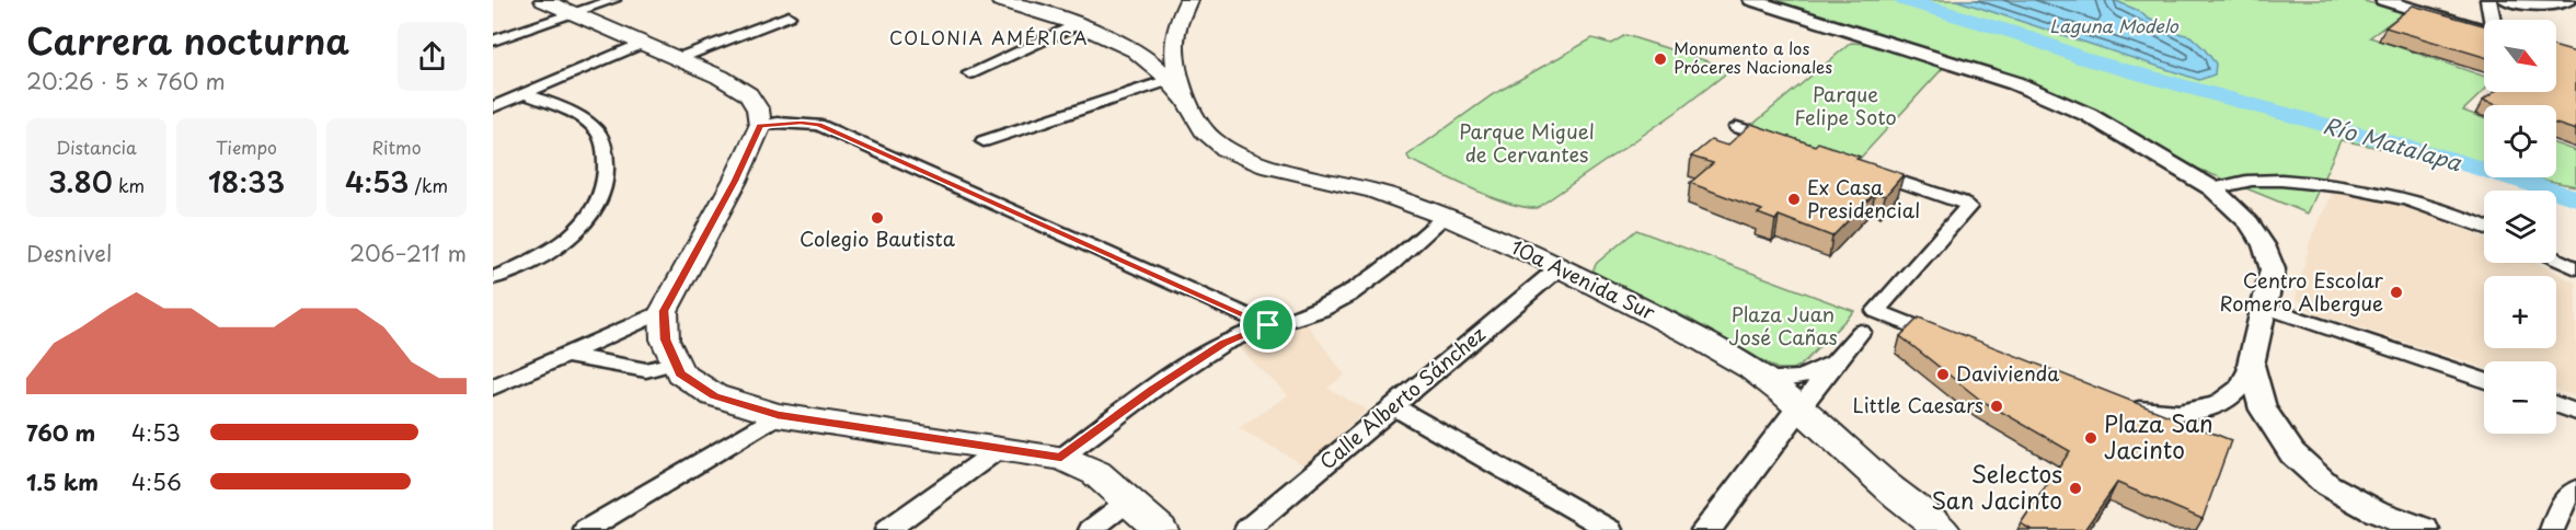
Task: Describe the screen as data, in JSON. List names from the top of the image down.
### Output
{
  "streets": {
    "main road": ["10a Avenida Sur"],
    "street": ["Calle Alberto Sánchez"]
  },
  "crossings": [
    ["10a Avenida Sur", "Calle Alberto Sánchez"]
  ],
  "districts": ["COLONIA AMÉRICA"],
  "water": ["Laguna Modelo", "Río Matalapa"],
  "parks": ["Parque Felipe Soto", "Parque Miguel de Cervantes", "Plaza Juan José Cañas"],
  "places": [
    "Monumento a los Próceres Nacionales",
    "Ex Casa Presidencial",
    "Colegio Bautista",
    "Centro Escolar Romero Albergue",
    "Davivienda",
    "Little Caesars",
    "Plaza San Jacinto",
    "Selectos San Jacinto"
  ],
  "north": "bottom right",
  "page": {
    "heading": ["Carrera nocturna", "20:26 · 5 × 760 m"],
    "map_buttons": ["+", "−"],
    "stats": [
      ["Distancia", "3.80 km"],
      ["Tiempo", "18:33"],
      ["Ritmo", "4:53 /km"]
    ],
    "chart": ["Desnivel", "206–211 m"],
    "list": [
      {
        "name": "760 m",
        "note": "4:53"
      },
      {
        "name": "1.5 km",
        "note": "4:56"
      }
    ]
  }
}
